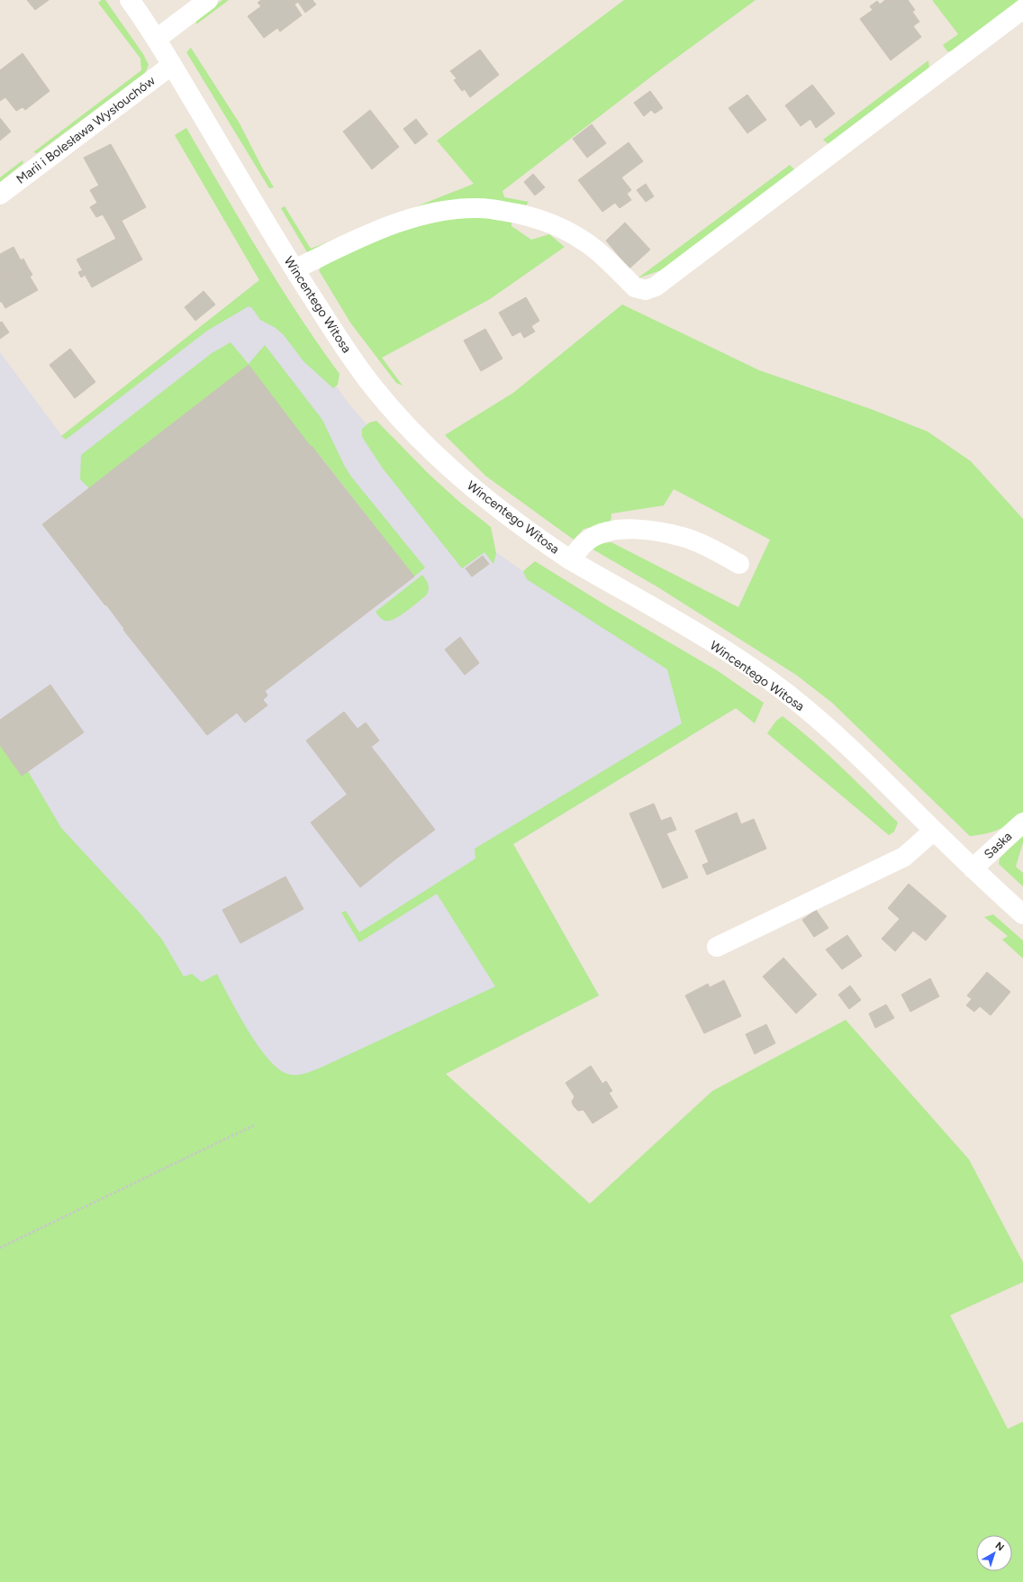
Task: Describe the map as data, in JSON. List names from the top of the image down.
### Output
{
  "streets": {
    "street": ["Marii i Bolesława Wysłouchów", "Wincentego Witosa", "Saska"]
  },
  "crossings": [
    ["Marii i Bolesława Wysłouchów", "Wincentego Witosa"],
    ["Wincentego Witosa", "Saska"]
  ],
  "north": "top right"
}
